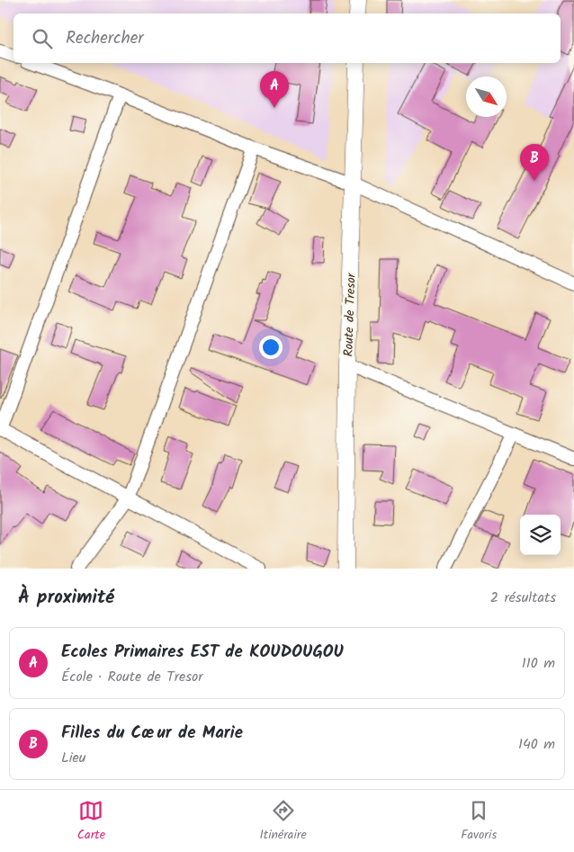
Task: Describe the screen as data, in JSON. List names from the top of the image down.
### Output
{
  "streets": {
    "street": ["Route de Tresor"]
  },
  "north": "bottom right",
  "page": {
    "search": "Rechercher",
    "pins": ["A", "B"],
    "heading": ["À proximité", "2 résultats"],
    "list": [
      {
        "mark": "A",
        "name": "Ecoles Primaires EST de KOUDOUGOU",
        "note": "École · Route de Tresor",
        "value": "110 m"
      },
      {
        "mark": "B",
        "name": "Filles du Cœur de Marie",
        "note": "Lieu",
        "value": "140 m"
      }
    ],
    "nav": ["Carte", "Itinéraire", "Favoris"]
  }
}
